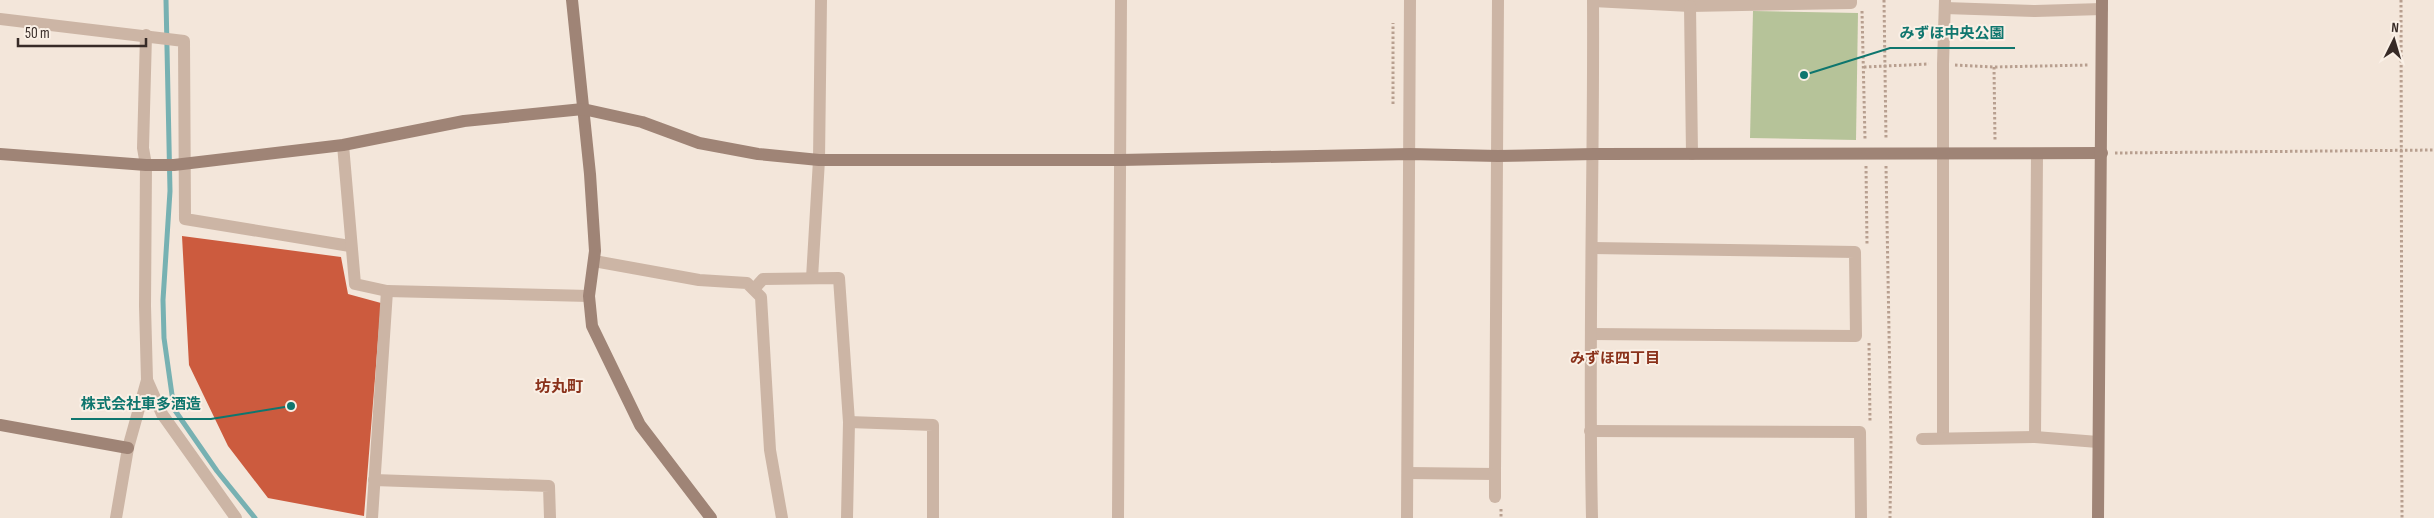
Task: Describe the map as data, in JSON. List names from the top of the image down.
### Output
{
  "districts": ["みずほ四丁目", "坊丸町"],
  "places": ["みずほ中央公園", "株式会社車多酒造"],
  "scale_bar": "50 m",
  "north": "top"
}
